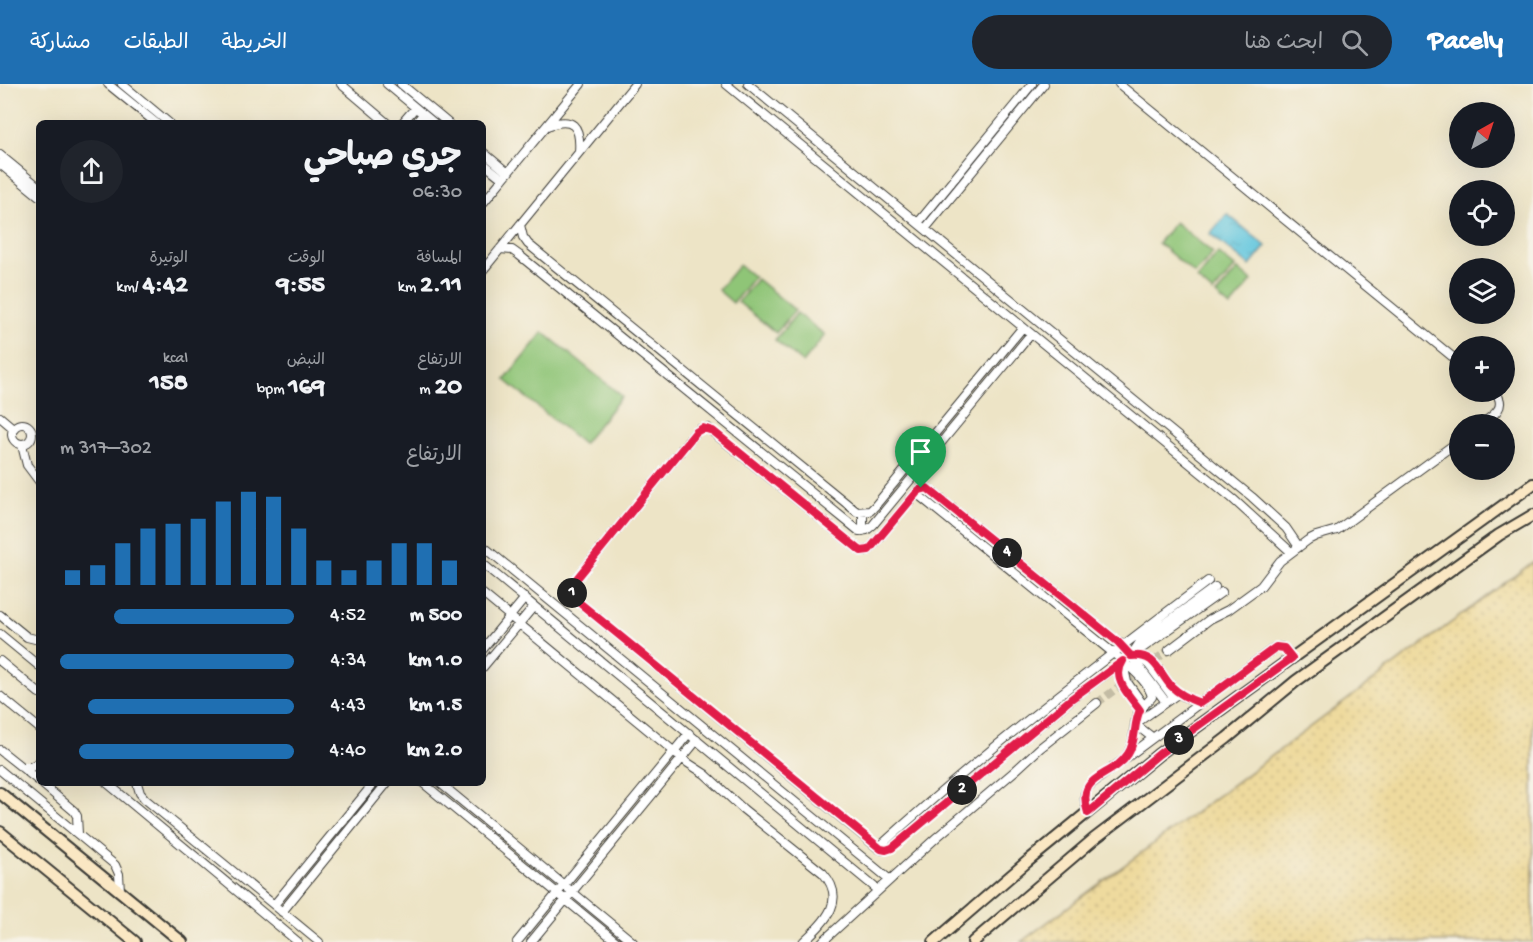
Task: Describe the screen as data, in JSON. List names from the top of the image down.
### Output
{
  "north": "top right",
  "page": {
    "header": "Pacely",
    "search": "ابحث هنا",
    "nav": ["الخريطة", "الطبقات", "مشاركة"],
    "map_buttons": ["+", "−"],
    "heading": ["جري صباحي", "06:30"],
    "stats": [
      ["المسافة", "2.11 km"],
      ["الوقت", "9:55"],
      ["الوتيرة", "4:42 /km"],
      ["الارتفاع", "20 m"],
      ["النبض", "169 bpm"],
      ["kcal", "158"]
    ],
    "chart": ["الارتفاع", "302–317 m"],
    "pins": [
      "4",
      "1",
      "3",
      "2"
    ],
    "list": [
      {
        "name": "500 m",
        "note": "4:52"
      },
      {
        "name": "1.0 km",
        "note": "4:34"
      },
      {
        "name": "1.5 km",
        "note": "4:43"
      },
      {
        "name": "2.0 km",
        "note": "4:40"
      }
    ]
  }
}
